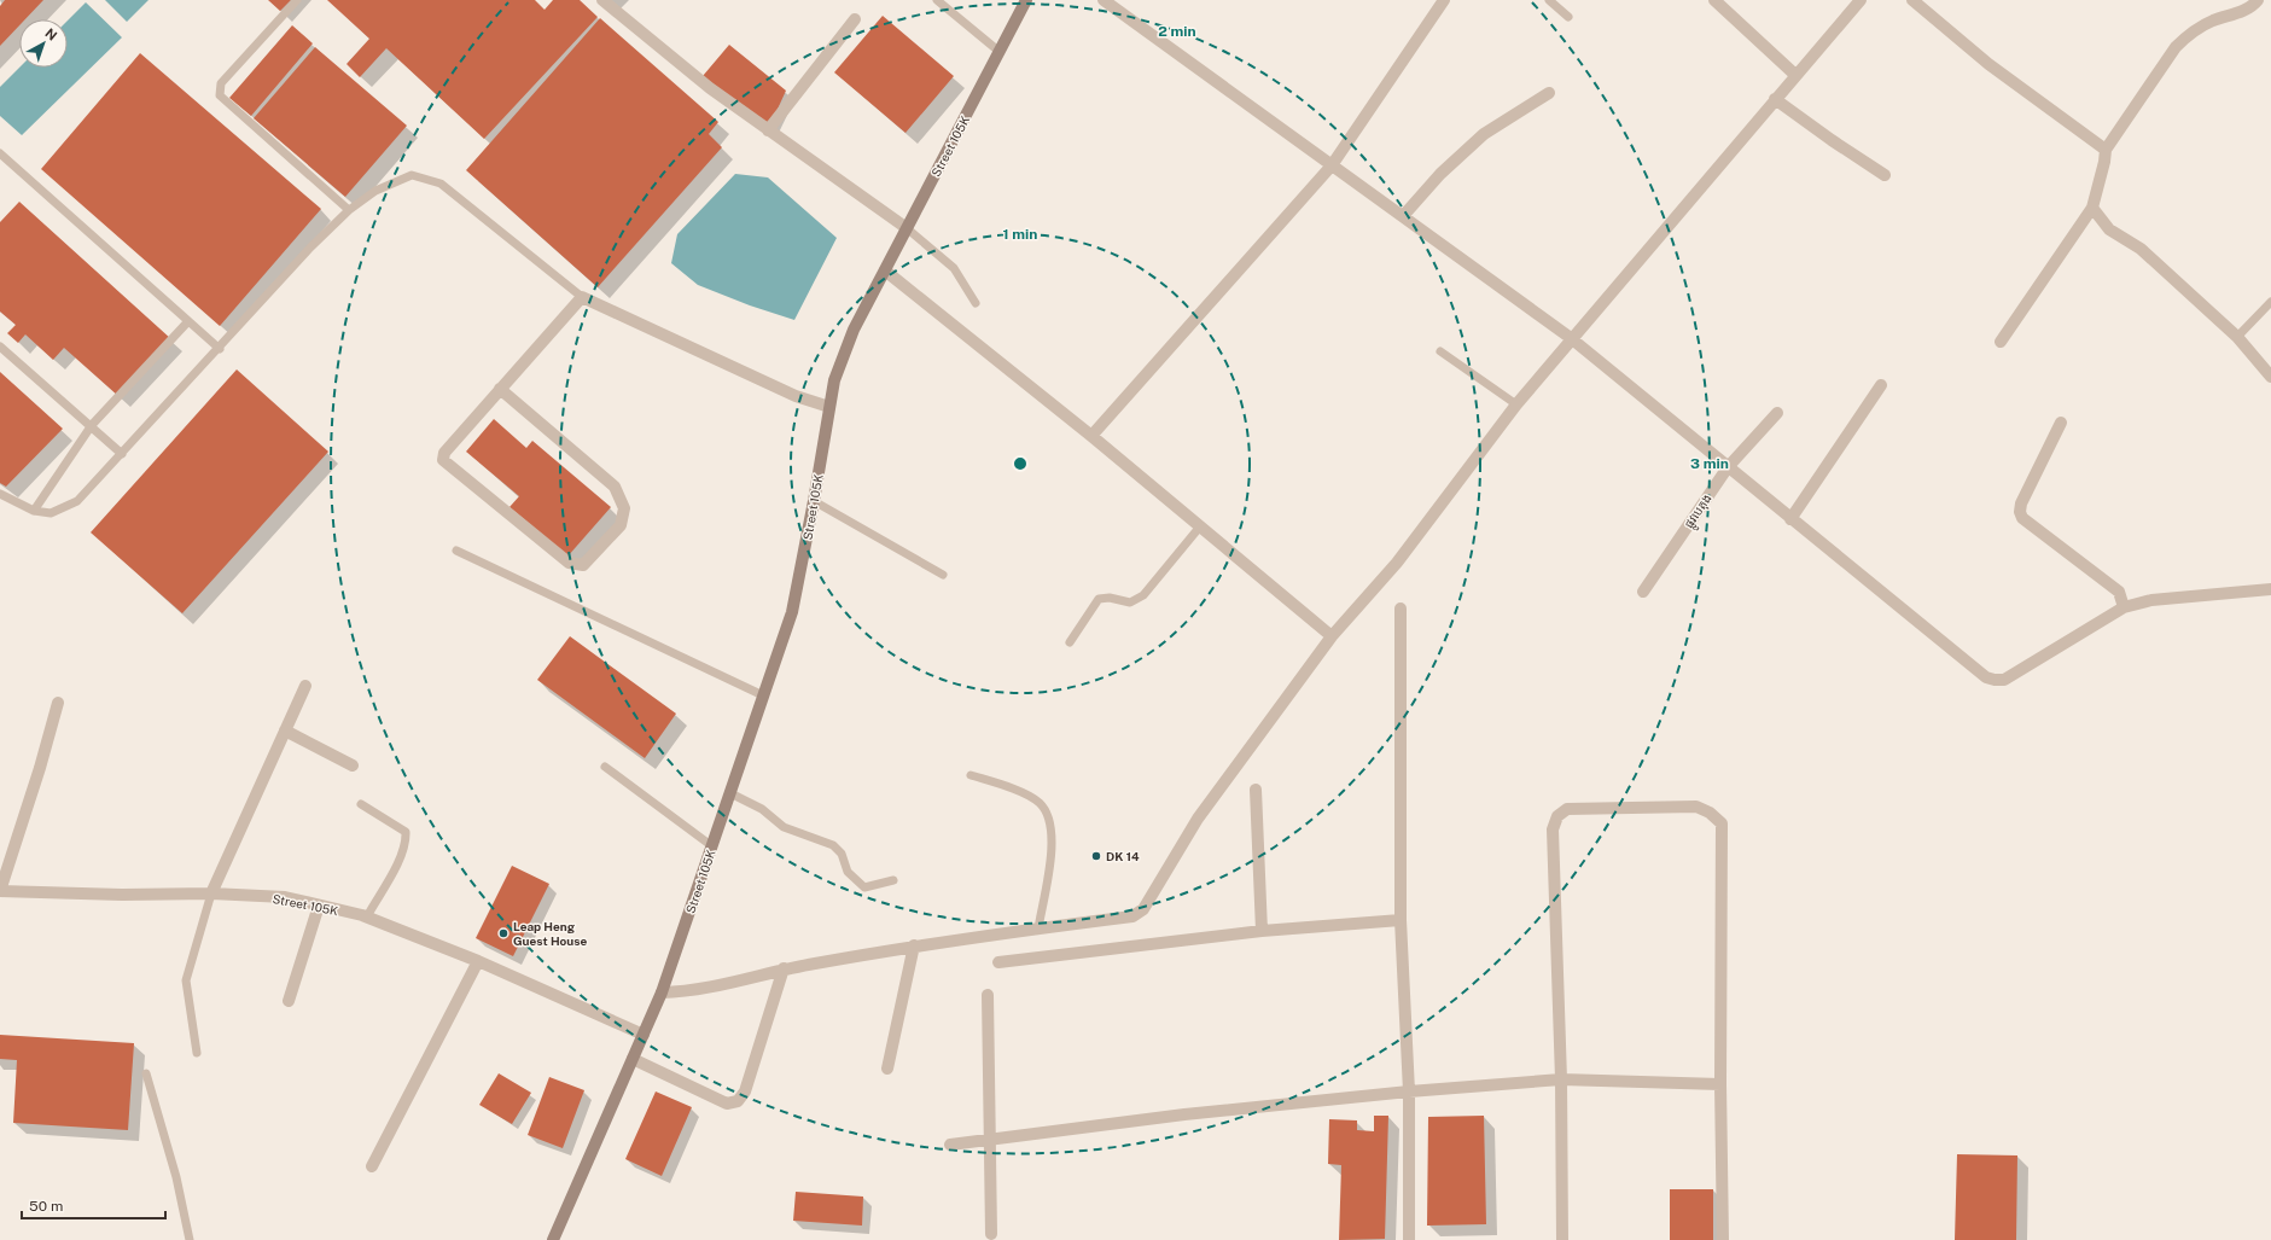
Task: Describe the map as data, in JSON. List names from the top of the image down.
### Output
{
  "streets": {
    "main road": ["Street 105K"],
    "street": ["ផ្លូវបេតុង"]
  },
  "places": ["DK 14", "Leap Heng Guest House"],
  "scale_bar": "50 m",
  "north": "top right",
  "rings": ["2 min", "1 min", "3 min"]
}
